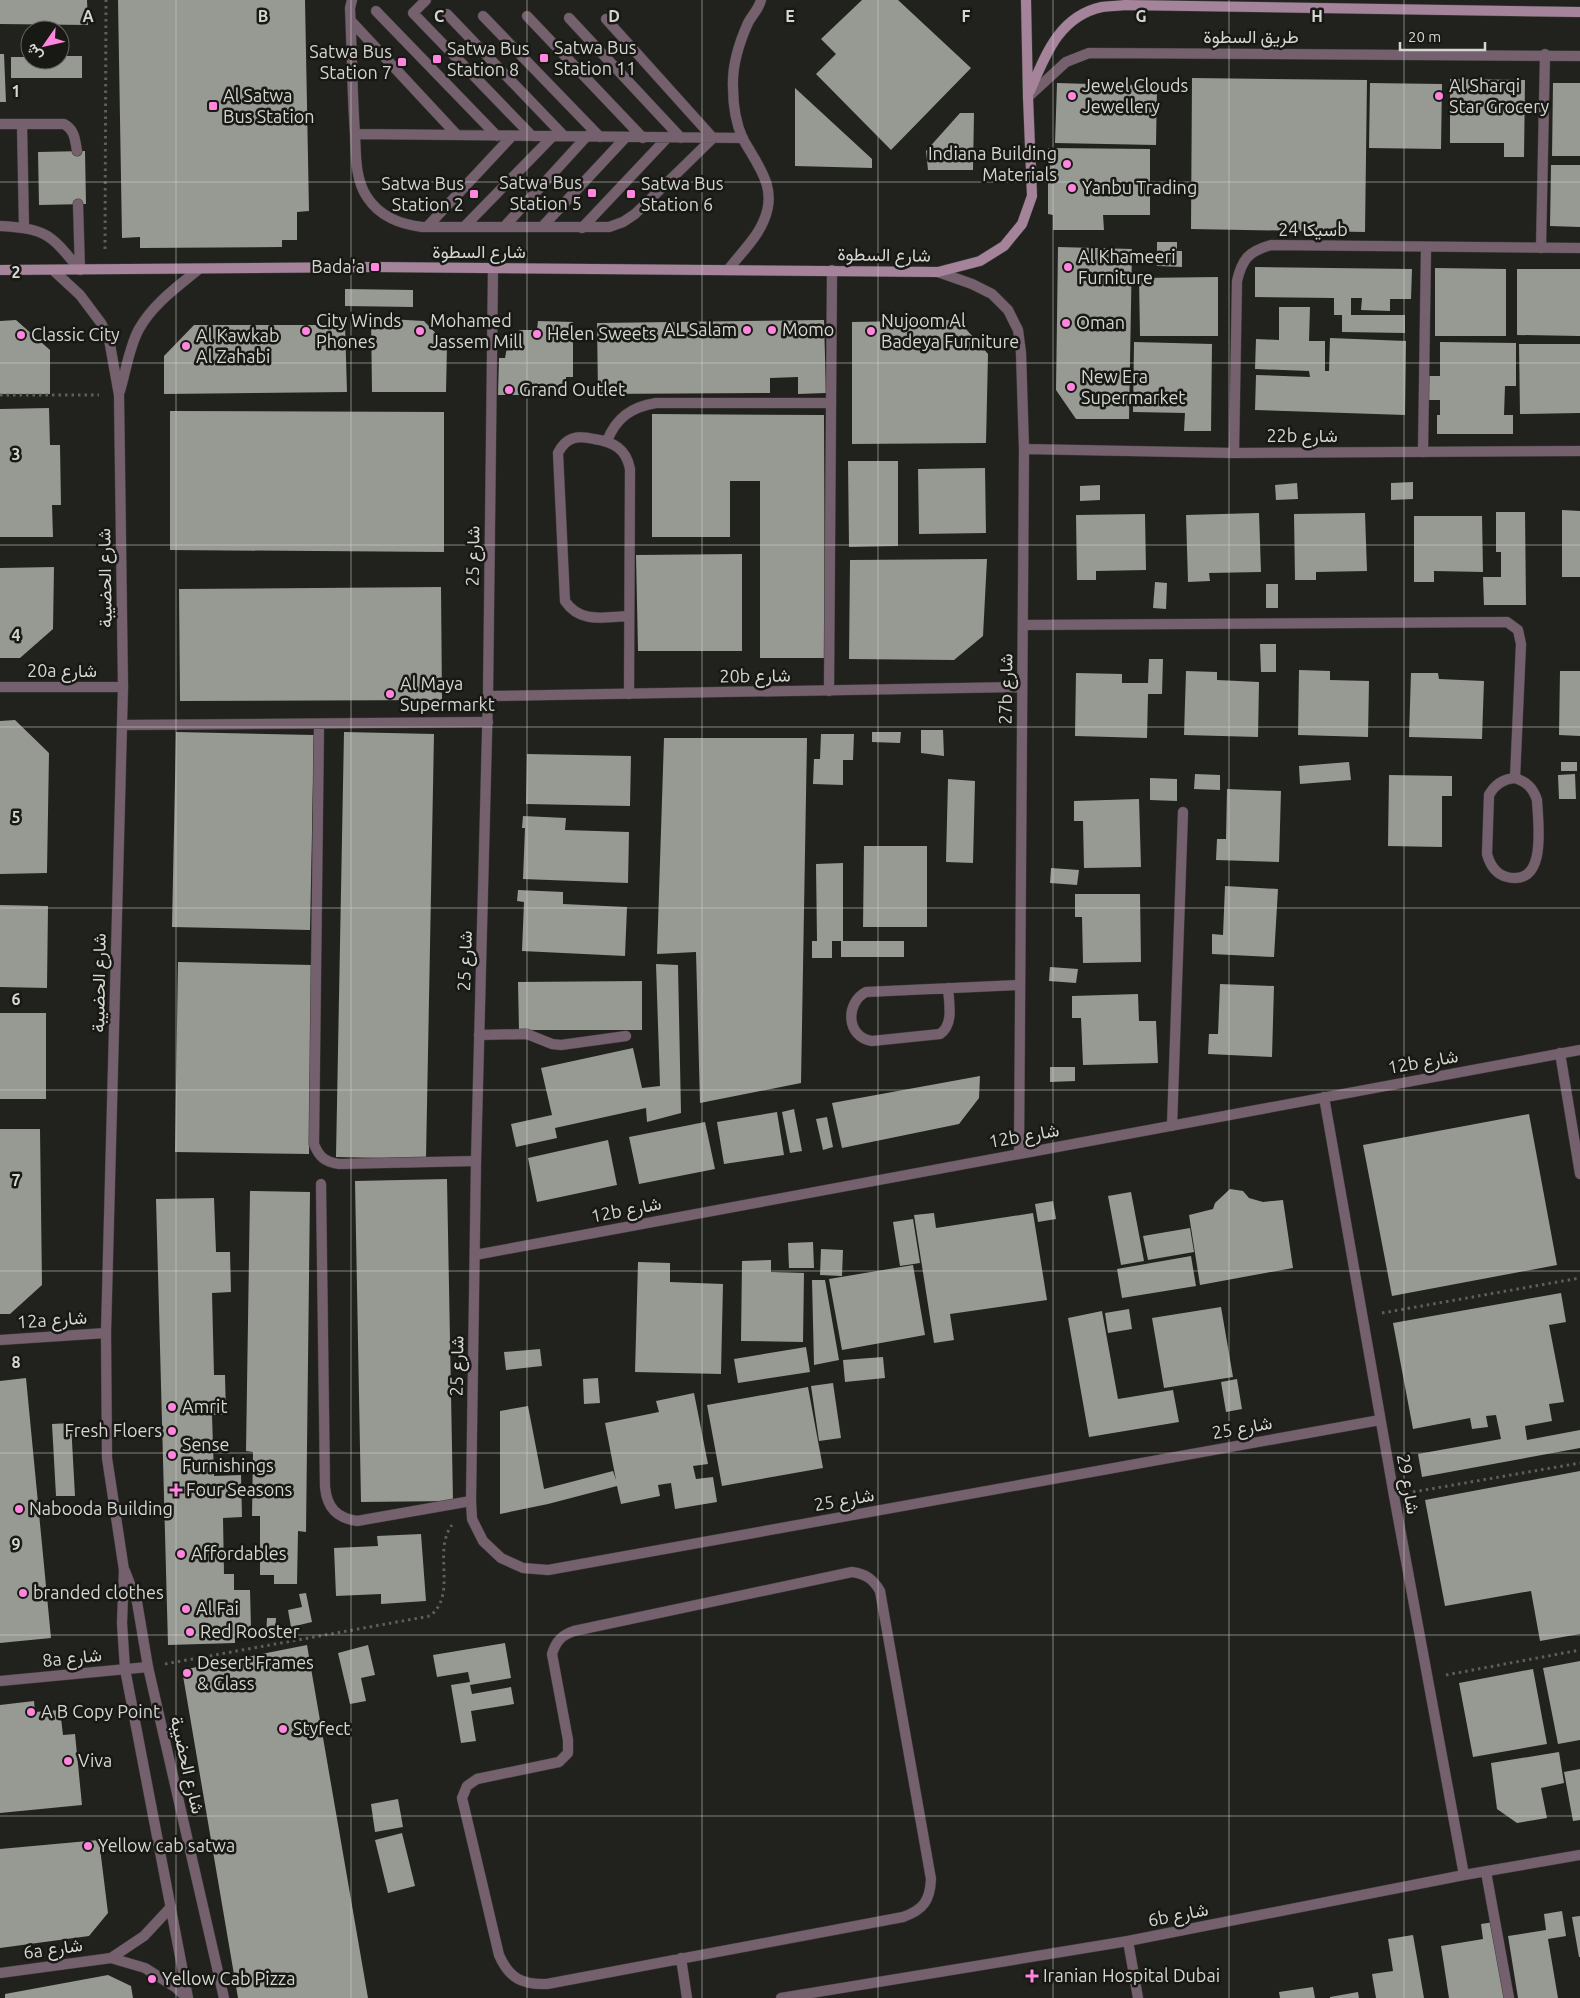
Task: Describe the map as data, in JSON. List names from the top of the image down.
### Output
{
  "streets": {
    "main road": ["شارع السطوة"],
    "street": [
      "طريق السطوة",
      "سيكا 24b",
      "22b شارع",
      "شارع 25",
      "شارع الحضيبة",
      "20a شارع",
      "20b شارع",
      "27b شارع",
      "12b شارع",
      "12a شارع",
      "شارع 29",
      "8a شارع",
      "6b شارع",
      "6a شارع"
    ]
  },
  "crossings": [
    ["طريق السطوة", "شارع السطوة"],
    ["سيكا 24b", "22b شارع"],
    ["شارع السطوة", "شارع 25"],
    ["شارع السطوة", "شارع الحضيبة"],
    ["شارع السطوة", "27b شارع"],
    ["22b شارع", "27b شارع"],
    ["شارع 25", "20b شارع"],
    ["شارع 25", "12b شارع"],
    ["شارع 25", "شارع 29"],
    ["شارع الحضيبة", "20a شارع"],
    ["شارع الحضيبة", "12a شارع"],
    ["شارع الحضيبة", "8a شارع"],
    ["شارع الحضيبة", "6a شارع"],
    ["20b شارع", "27b شارع"],
    ["27b شارع", "12b شارع"],
    ["12b شارع", "شارع 29"],
    ["شارع 29", "6b شارع"]
  ],
  "places": {
    "transit": [
      "Satwa Bus Station 11",
      "Satwa Bus Station 8",
      "Satwa Bus Station 7",
      "Al Satwa Bus Station",
      "Satwa Bus Station 5",
      "Satwa Bus Station 2",
      "Satwa Bus Station 6",
      "Bada'a"
    ],
    "other": [
      "Jewel Clouds Jewellery",
      "Al Sharqi Star Grocery",
      "Indiana Building Materials",
      "Yanbu Trading",
      "Al Khameeri Furniture",
      "Oman",
      "AL Salam",
      "Momo",
      "City Winds Phones",
      "Mohamed Jassem Mill",
      "Nujoom Al Badeya Furniture",
      "Helen Sweets",
      "Classic City",
      "Al Kawkab Al Zahabi",
      "New Era Supermarket",
      "Grand Outlet",
      "Al Maya Supermarkt",
      "Amrit",
      "Fresh Floers",
      "Sense Furnishings",
      "Nabooda Building",
      "Affordables",
      "branded clothes",
      "Al Fai",
      "Red Rooster",
      "Desert Frames & Glass",
      "A B Copy Point",
      "Styfect",
      "Viva",
      "Yellow cab satwa",
      "Yellow Cab Pizza"
    ],
    "health": ["Four Seasons", "Iranian Hospital Dubai"]
  },
  "scale_bar": "20 m",
  "north": "bottom left",
  "grid": {
    "columns": [
      "A",
      "B",
      "C",
      "D",
      "E",
      "F",
      "G",
      "H"
    ],
    "rows": [
      "1",
      "2",
      "3",
      "4",
      "5",
      "6",
      "7",
      "8",
      "9"
    ]
  }
}
